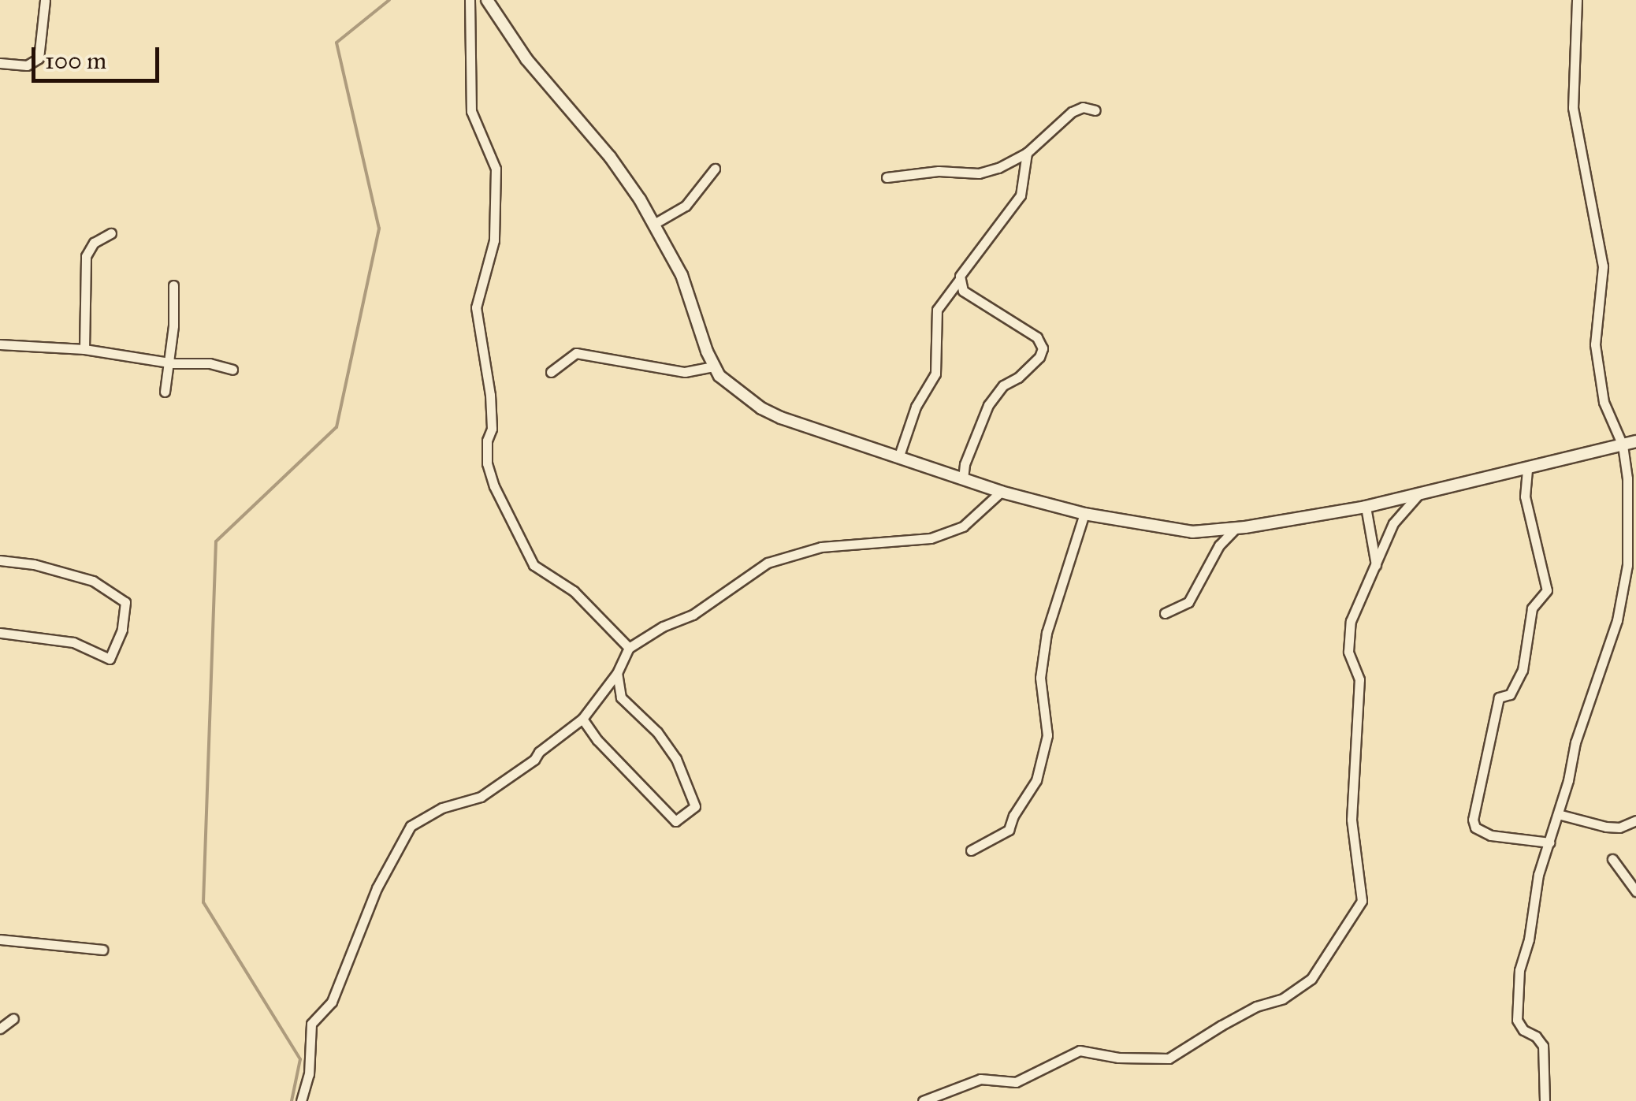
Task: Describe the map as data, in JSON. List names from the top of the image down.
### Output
{
  "scale_bar": "100 m"
}
